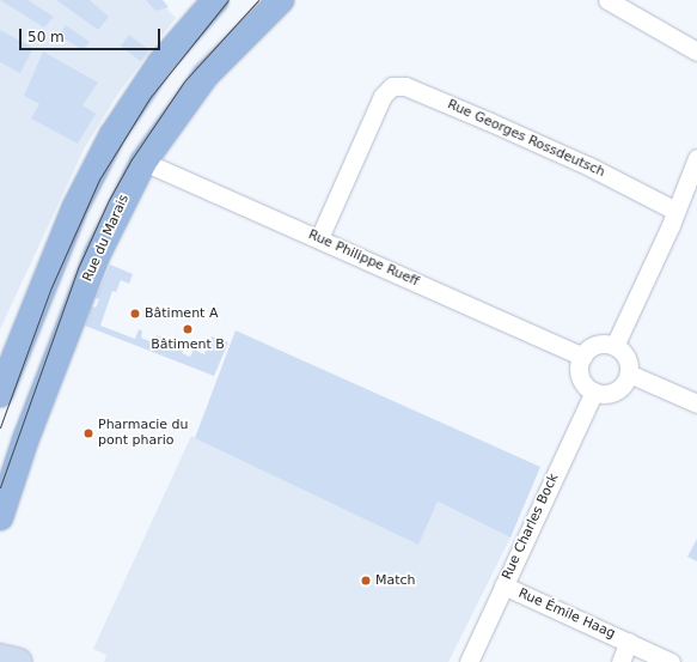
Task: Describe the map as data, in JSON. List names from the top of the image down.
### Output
{
  "streets": {
    "main road": ["Rue du Marais"],
    "street": [
      "Rue Georges Rossdeutsch",
      "Rue Philippe Rueff",
      "Rue Charles Bock",
      "Rue Émile Haag"
    ]
  },
  "crossings": [
    ["Rue Georges Rossdeutsch", "Rue Philippe Rueff"],
    ["Rue du Marais", "Rue Philippe Rueff"],
    ["Rue Philippe Rueff", "Rue Charles Bock"],
    ["Rue Charles Bock", "Rue Émile Haag"]
  ],
  "places": [
    "Bâtiment A",
    "Bâtiment B",
    "Pharmacie du pont phario",
    "Match"
  ],
  "scale_bar": "50 m"
}
